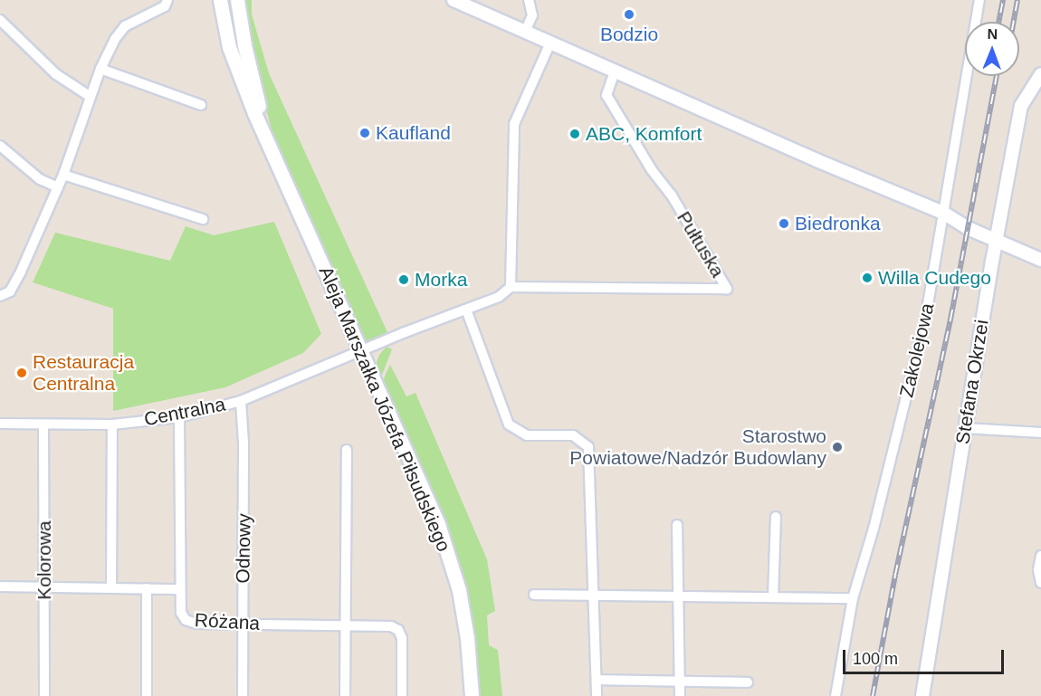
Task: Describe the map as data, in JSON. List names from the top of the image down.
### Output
{
  "streets": {
    "main road": ["Aleja Marszałka Józefa Piłsudskiego"],
    "street": [
      "Pułtuska",
      "Zakolejowa",
      "Stefana Okrzei",
      "Centralna",
      "Odnowy",
      "Kolorowa",
      "Różana"
    ]
  },
  "crossings": [
    ["Aleja Marszałka Józefa Piłsudskiego", "Centralna"],
    ["Centralna", "Odnowy"],
    ["Centralna", "Kolorowa"],
    ["Odnowy", "Różana"],
    ["Kolorowa", "Różana"]
  ],
  "places": [
    "Bodzio",
    "Kaufland",
    "ABC, Komfort",
    "Biedronka",
    "Willa Cudego",
    "Morka",
    "Restauracja Centralna",
    "Starostwo Powiatowe/Nadzór Budowlany"
  ],
  "scale_bar": "100 m",
  "north": "top"
}
